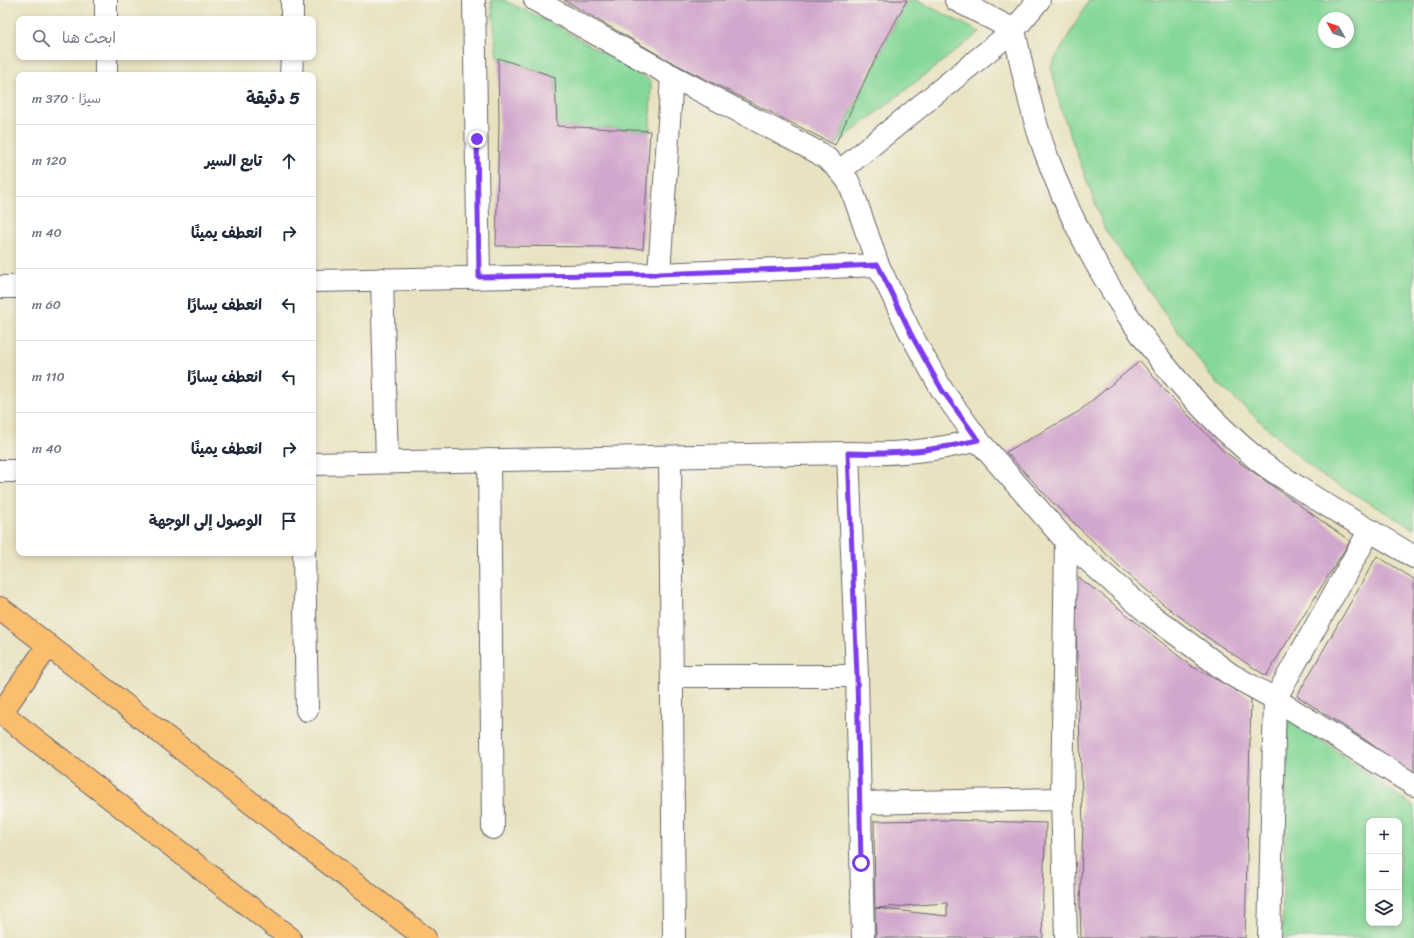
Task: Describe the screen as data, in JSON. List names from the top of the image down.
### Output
{
  "north": "top left",
  "page": {
    "search": "ابحث هنا",
    "heading": ["5 دقيقة", "سيرًا · 370 m"],
    "list": [
      ["تابع السير", "120 m"],
      ["انعطف يمينًا", "40 m"],
      ["انعطف يسارًا", "60 m"],
      ["انعطف يسارًا", "110 m"],
      ["انعطف يمينًا", "40 m"],
      "الوصول إلى الوجهة"
    ],
    "map_buttons": ["+", "−"]
  }
}
